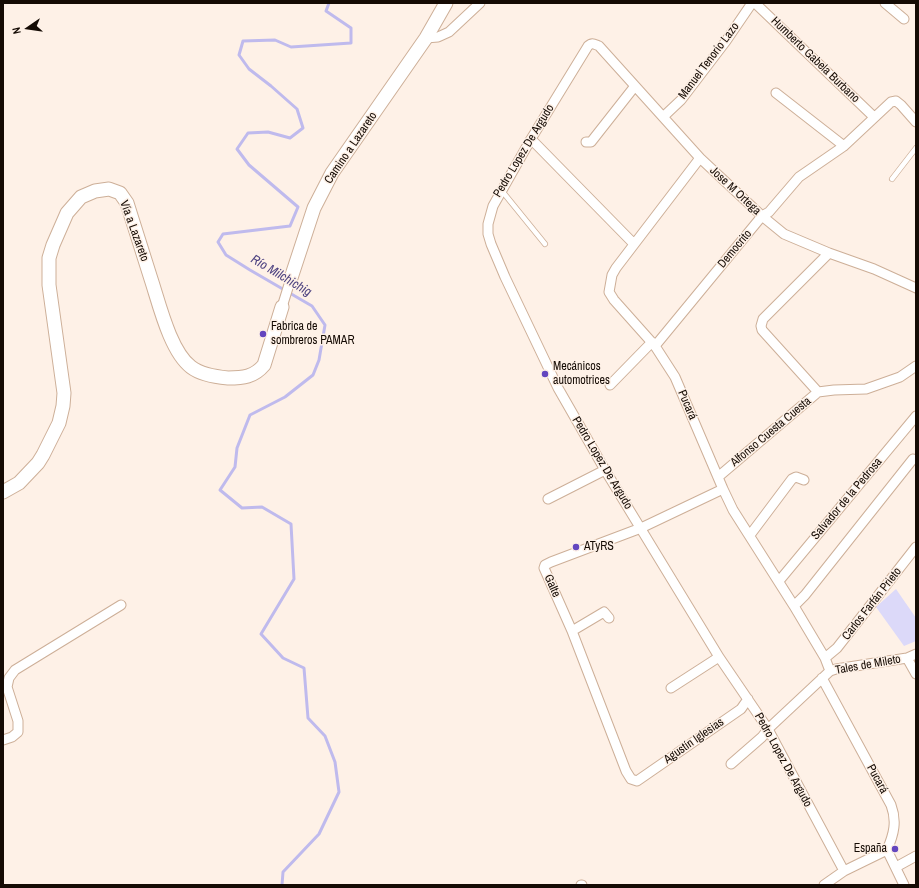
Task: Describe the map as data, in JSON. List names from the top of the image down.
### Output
{
  "streets": {
    "street": [
      "Humberto Gabela Burbano",
      "Manuel Tenorio Lazo",
      "Camino a Lazareto",
      "Pedro Lopez De Argudo",
      "Jose M Ortega",
      "Vía a Lazareto",
      "Democrito",
      "Pucará",
      "Alfonso Cuesta Cuesta",
      "Salvador de la Pedrosa",
      "Galte",
      "Carlos Farfán Prieto",
      "Tales de Mileto",
      "Agustín Iglesias"
    ]
  },
  "crossings": [
    ["Humberto Gabela Burbano", "Manuel Tenorio Lazo"],
    ["Humberto Gabela Burbano", "Democrito"],
    ["Manuel Tenorio Lazo", "Jose M Ortega"],
    ["Camino a Lazareto", "Vía a Lazareto"],
    ["Pedro Lopez De Argudo", "Jose M Ortega"],
    ["Pedro Lopez De Argudo", "Galte"],
    ["Pedro Lopez De Argudo", "Tales de Mileto"],
    ["Pedro Lopez De Argudo", "Agustín Iglesias"],
    ["Jose M Ortega", "Democrito"],
    ["Jose M Ortega", "Pucará"],
    ["Democrito", "Pucará"],
    ["Pucará", "Alfonso Cuesta Cuesta"],
    ["Pucará", "Salvador de la Pedrosa"],
    ["Pucará", "Galte"],
    ["Pucará", "Carlos Farfán Prieto"],
    ["Pucará", "Tales de Mileto"],
    ["Galte", "Agustín Iglesias"]
  ],
  "water": ["Río Milchichig"],
  "places": [
    "Fabrica de sombreros PAMAR",
    "Mecánicos automotrices",
    "ATyRS",
    "España"
  ],
  "north": "left"
}
